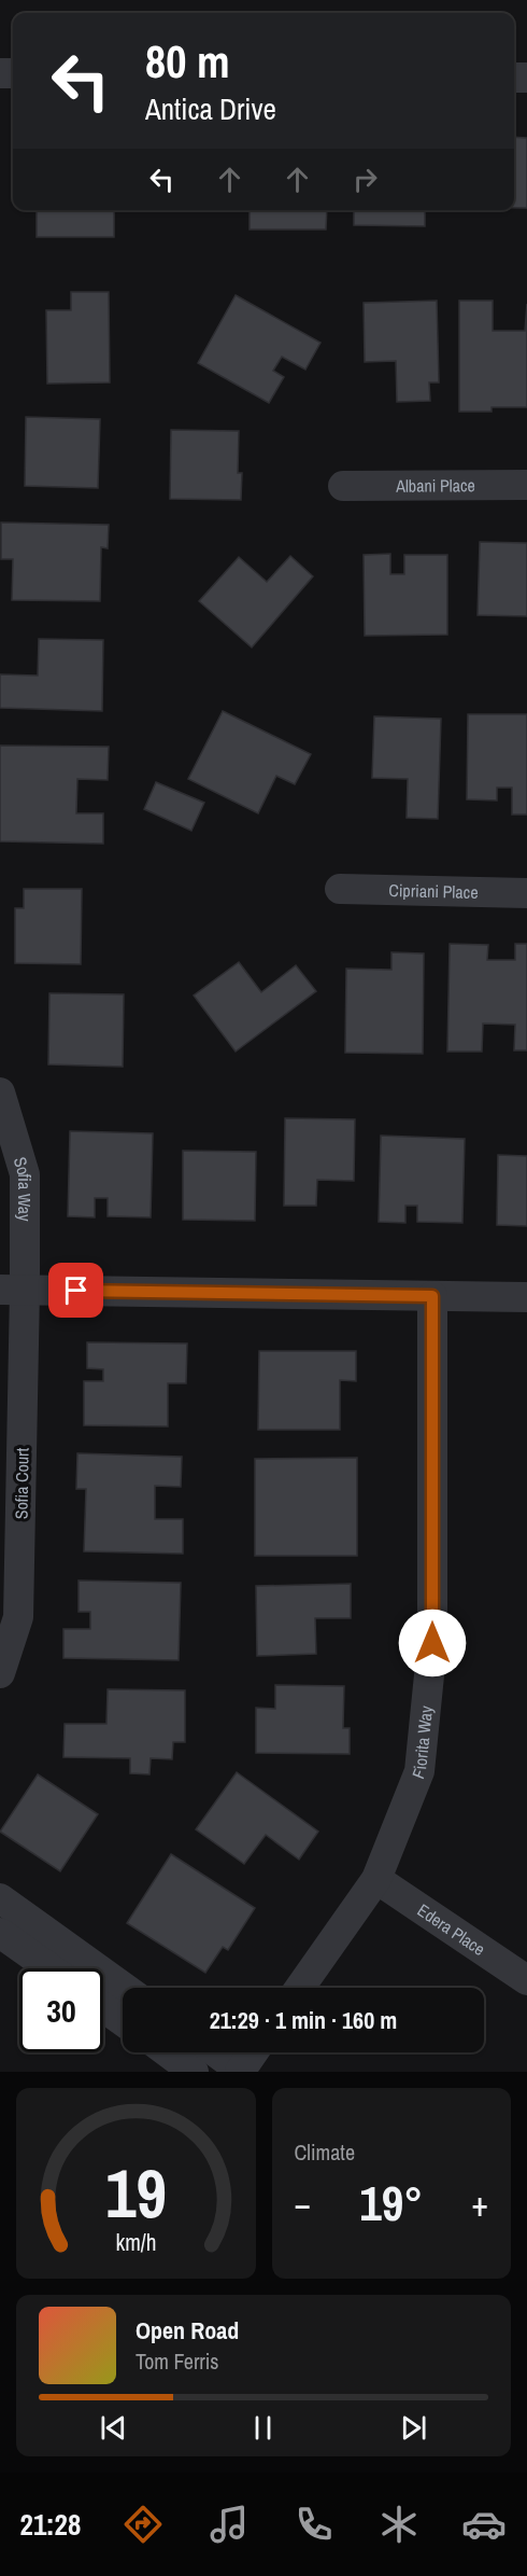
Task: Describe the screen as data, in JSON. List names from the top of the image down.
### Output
{
  "streets": {
    "street": [
      "Albani Place",
      "Cipriani Place",
      "Sofia Way",
      "Sofia Court",
      "Fiorita Way",
      "Edera Place"
    ]
  },
  "crossings": [
    ["Sofia Way", "Sofia Court"],
    ["Fiorita Way", "Edera Place"]
  ],
  "page": {
    "turn": ["80 m", "Antica Drive"],
    "limit": "30",
    "trip": "21:29 · 1 min · 160 m",
    "tile": "Climate",
    "heat": ["−", "19°", "+"],
    "song": ["Open Road", "Tom Ferris"],
    "tabs": "21:28",
    "gauge": ["19", "km/h"]
  }
}
